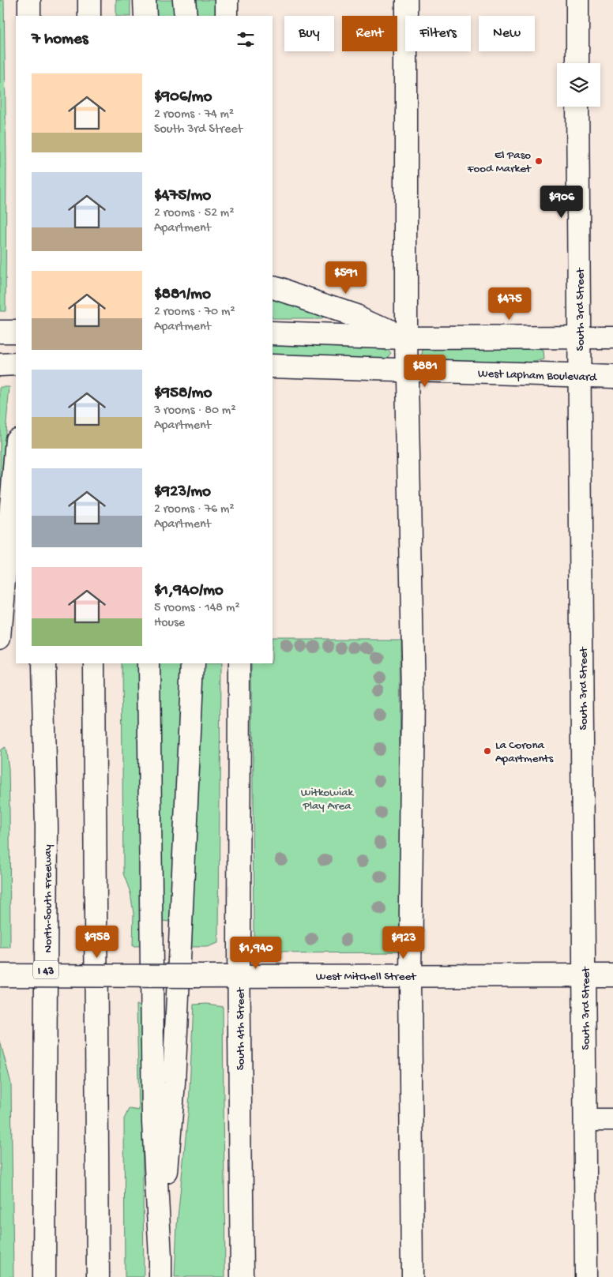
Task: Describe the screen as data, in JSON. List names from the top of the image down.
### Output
{
  "streets": {
    "main road": [
      "South 3rd Street",
      "West Lapham Boulevard",
      "North-South Freeway",
      "I 43",
      "West Mitchell Street",
      "South 4th Street"
    ]
  },
  "crossings": [
    ["South 3rd Street", "West Lapham Boulevard"],
    ["South 3rd Street", "West Mitchell Street"],
    ["West Mitchell Street", "South 4th Street"]
  ],
  "parks": ["Witkowiak Play Area"],
  "places": ["El Paso Food Market", "La Corona Apartments"],
  "page": {
    "chip": [
      "Buy",
      "Rent",
      "Filters",
      "New"
    ],
    "heading": "7 homes",
    "list": [
      {
        "name": "$906/mo",
        "note": "2 rooms · 74 m² · South 3rd Street"
      },
      {
        "name": "$475/mo",
        "note": "2 rooms · 52 m² · Apartment"
      },
      {
        "name": "$881/mo",
        "note": "2 rooms · 70 m² · Apartment"
      },
      {
        "name": "$958/mo",
        "note": "3 rooms · 80 m² · Apartment"
      },
      {
        "name": "$923/mo",
        "note": "2 rooms · 76 m² · Apartment"
      },
      {
        "name": "$1,940/mo",
        "note": "5 rooms · 148 m² · House"
      }
    ],
    "price": [
      "$906",
      "$591",
      "$475",
      "$881",
      "$958",
      "$923",
      "$1,940"
    ]
  }
}
